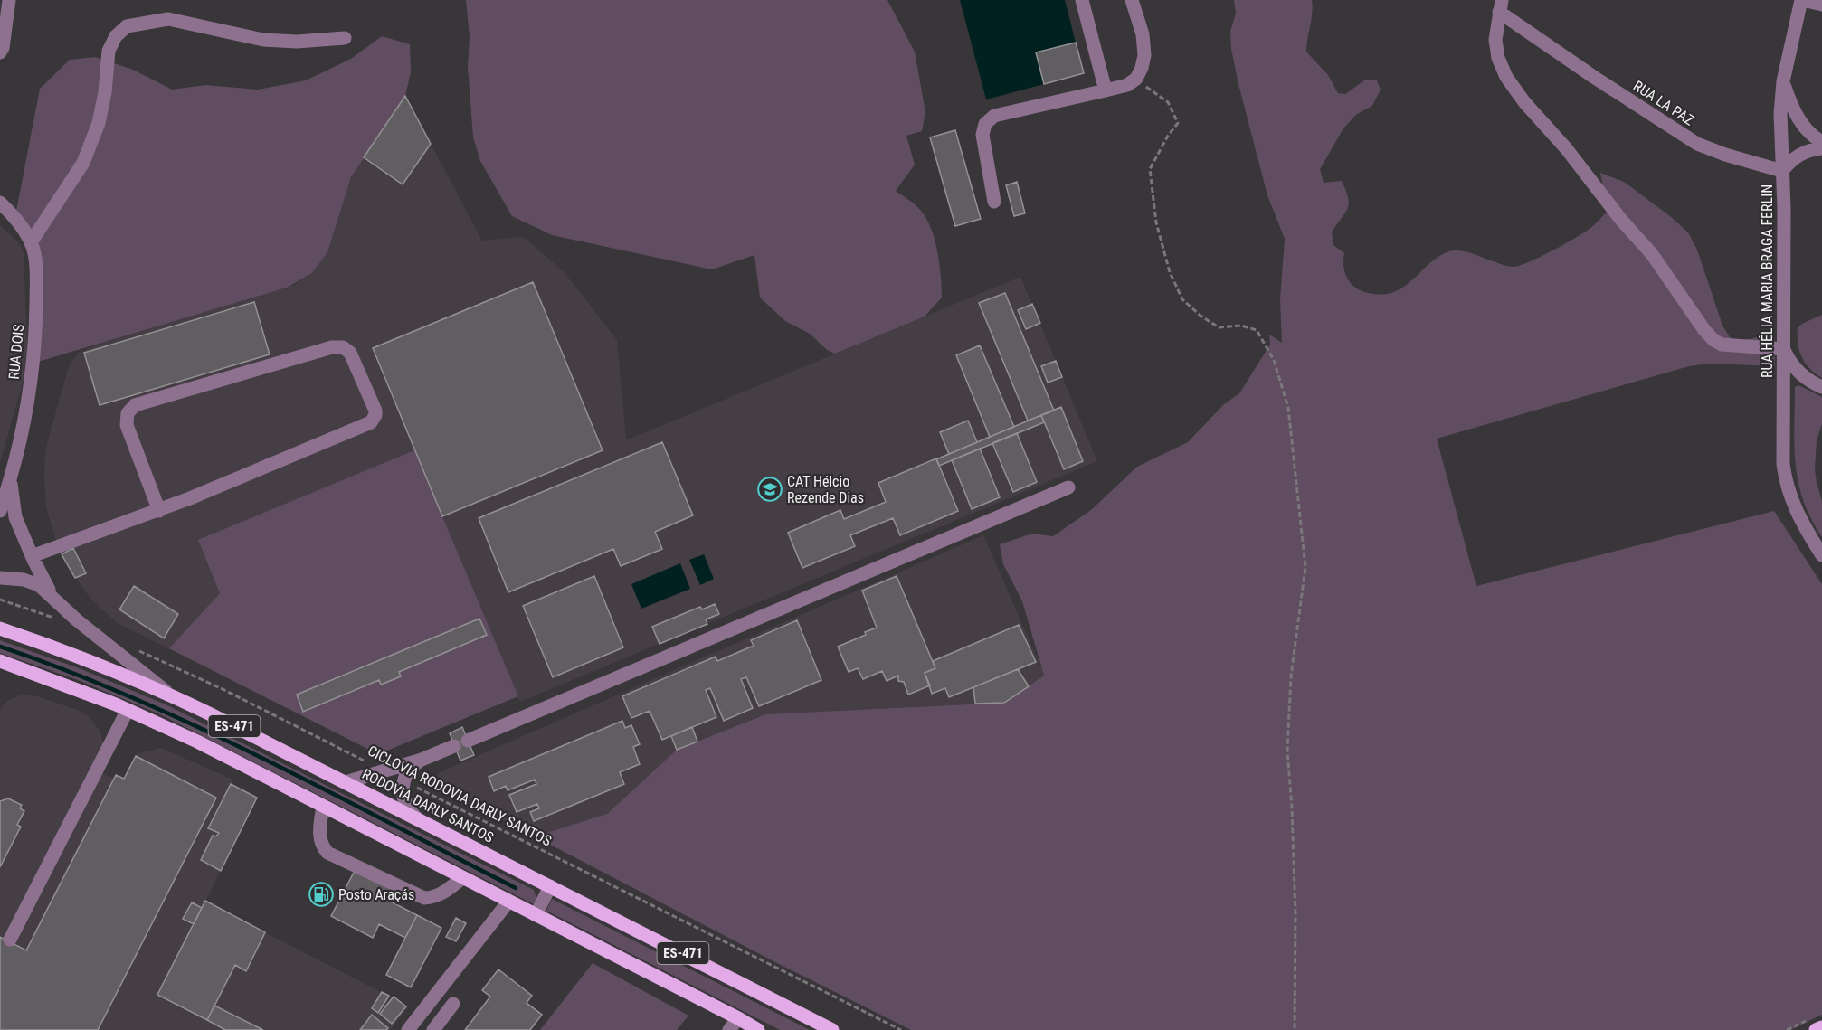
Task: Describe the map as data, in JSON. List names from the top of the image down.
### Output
{
  "streets": {
    "main road": ["ES-471", "RODOVIA DARLY SANTOS"],
    "street": ["RUA LA PAZ", "RUA HÉLIA MARIA BRAGA FERLIN", "RUA DOIS"],
    "path": ["CICLOVIA RODOVIA DARLY SANTOS"]
  },
  "crossings": [
    ["RUA LA PAZ", "RUA HÉLIA MARIA BRAGA FERLIN"]
  ],
  "places": {
    "school or university": ["CAT Hélcio Rezende Dias"],
    "fuel station": ["Posto Araçás"]
  }
}
